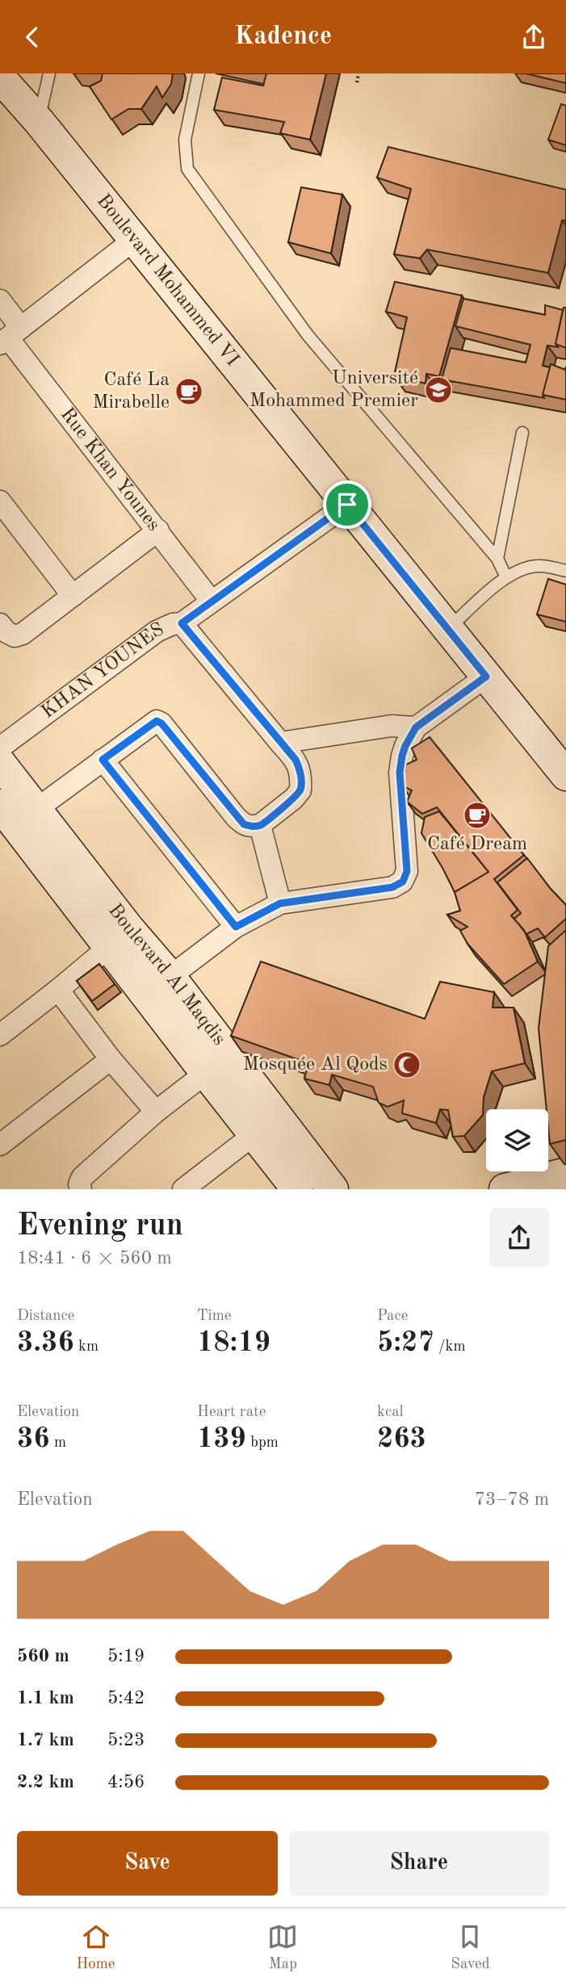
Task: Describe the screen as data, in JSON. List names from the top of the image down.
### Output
{
  "streets": {
    "street": [
      "Boulevard Mohammed VI",
      "Rue Khan Younes",
      "KHAN YOUNES",
      "Boulevard Al Maqdis"
    ]
  },
  "crossings": [
    ["Boulevard Mohammed VI", "KHAN YOUNES"],
    ["Rue Khan Younes", "KHAN YOUNES"]
  ],
  "places": {
    "school or university": ["Université Mohammed Premier"],
    "cafe": ["Café La Mirabelle", "Café Dream"],
    "mosque": ["Mosquée Al Qods"]
  },
  "page": {
    "header": "Kadence",
    "heading": ["Evening run", "18:41 · 6 × 560 m"],
    "stats": [
      ["Distance", "3.36 km"],
      ["Time", "18:19"],
      ["Pace", "5:27 /km"],
      ["Elevation", "36 m"],
      ["Heart rate", "139 bpm"],
      ["kcal", "263"]
    ],
    "chart": ["Elevation", "73–78 m"],
    "list": [
      {
        "name": "560 m",
        "note": "5:19"
      },
      {
        "name": "1.1 km",
        "note": "5:42"
      },
      {
        "name": "1.7 km",
        "note": "5:23"
      },
      {
        "name": "2.2 km",
        "note": "4:56"
      }
    ],
    "buttons": ["Save", "Share"],
    "tabs": ["Home", "Map", "Saved"]
  }
}
